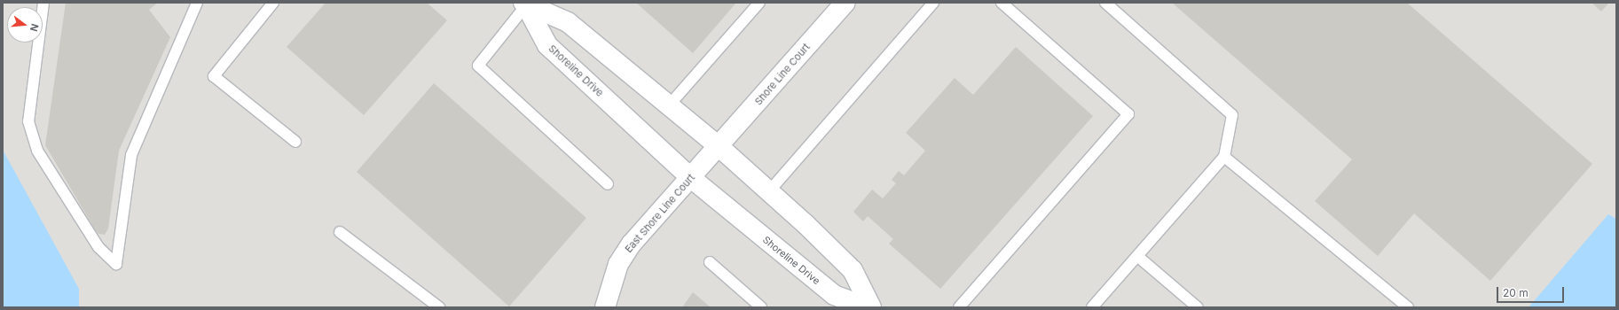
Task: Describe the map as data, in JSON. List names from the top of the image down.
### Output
{
  "streets": {
    "street": ["Shoreline Drive", "Shore Line Court", "East Shore Line Court"]
  },
  "crossings": [
    ["Shoreline Drive", "East Shore Line Court"],
    ["Shore Line Court", "East Shore Line Court"]
  ],
  "scale_bar": "20 m",
  "north": "right"
}
